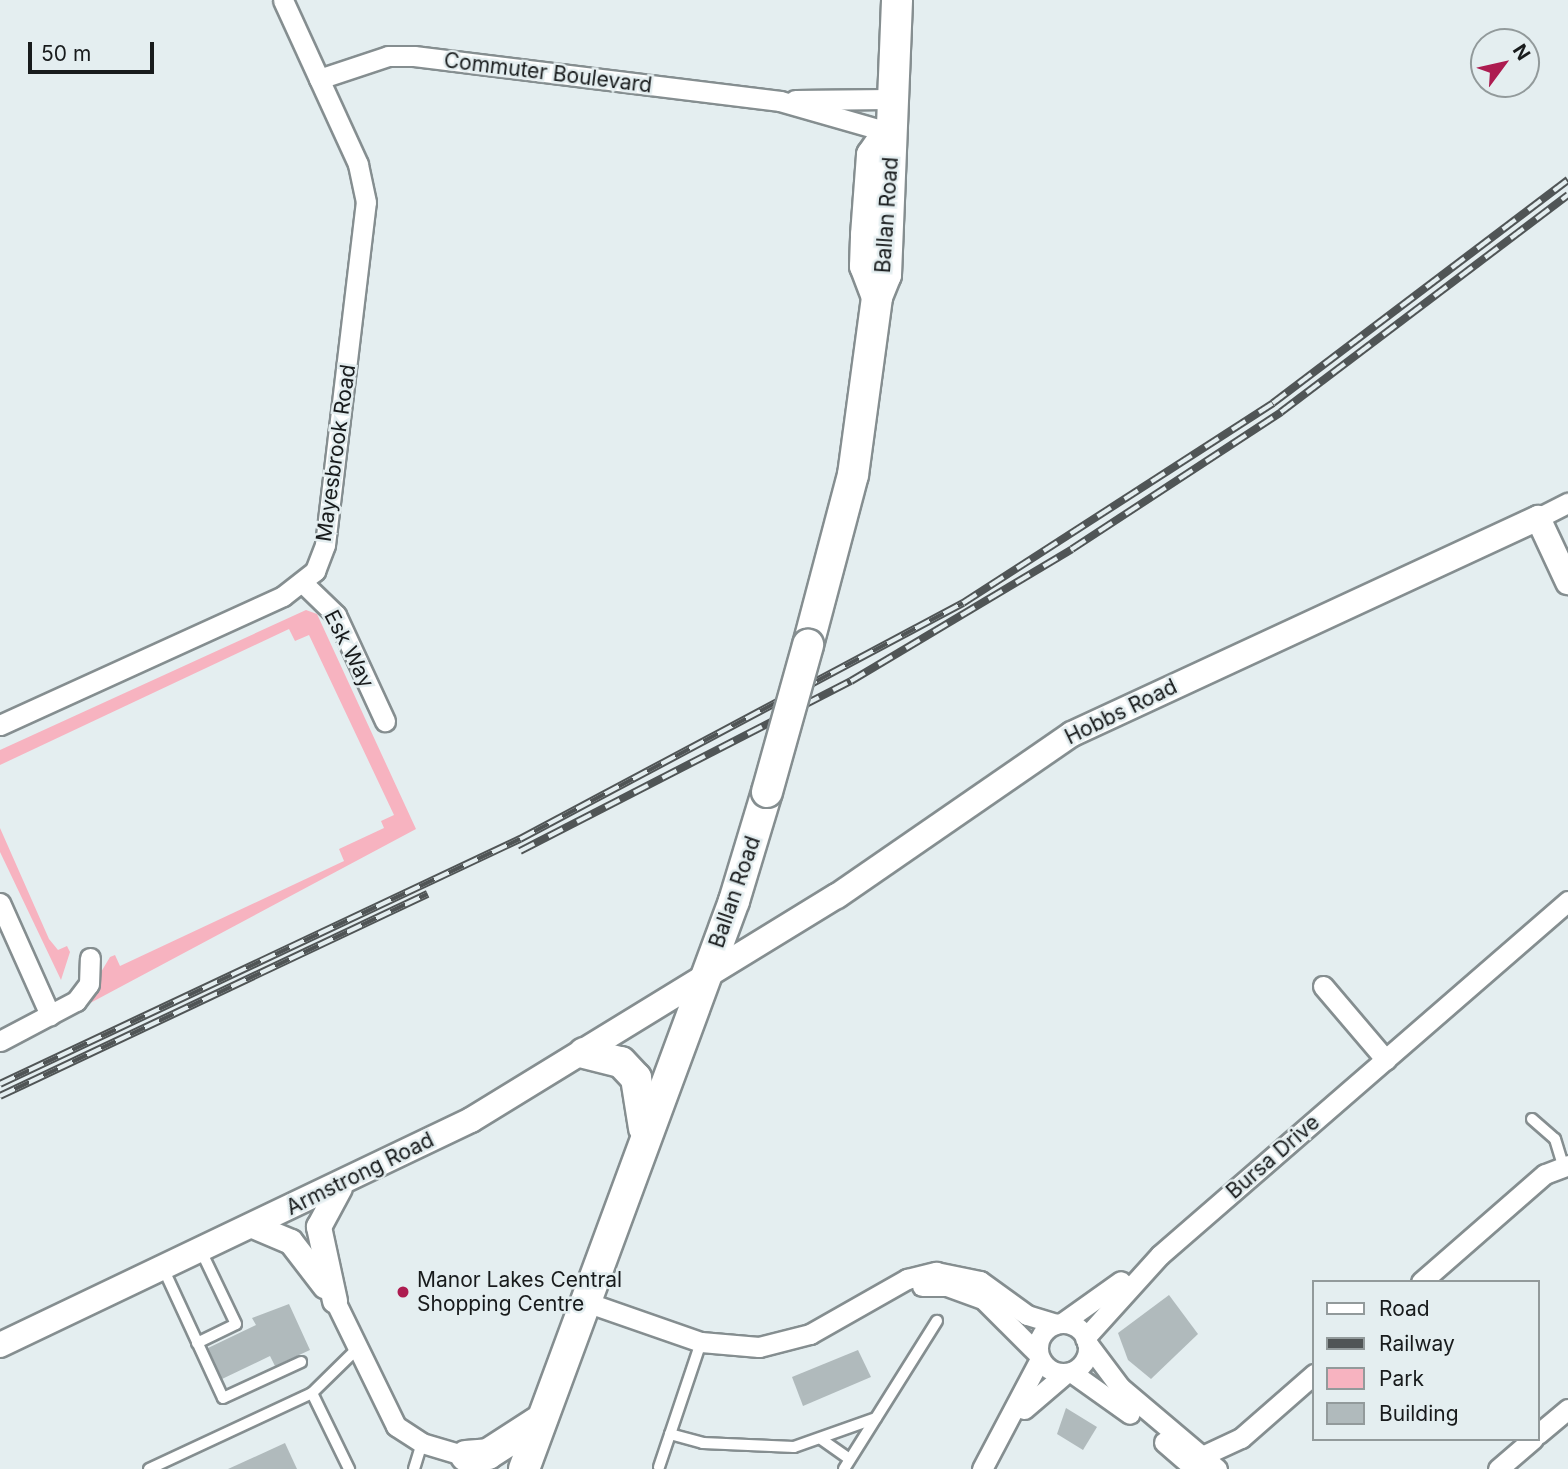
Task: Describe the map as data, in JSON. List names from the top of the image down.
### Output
{
  "streets": {
    "main road": ["Ballan Road"],
    "street": [
      "Commuter Boulevard",
      "Mayesbrook Road",
      "Esk Way",
      "Hobbs Road",
      "Bursa Drive",
      "Armstrong Road"
    ]
  },
  "crossings": [
    ["Commuter Boulevard", "Ballan Road"],
    ["Commuter Boulevard", "Mayesbrook Road"],
    ["Ballan Road", "Hobbs Road"],
    ["Ballan Road", "Armstrong Road"],
    ["Mayesbrook Road", "Esk Way"],
    ["Hobbs Road", "Armstrong Road"]
  ],
  "places": ["Manor Lakes Central Shopping Centre"],
  "legend": [
    "Road",
    "Railway",
    "Park",
    "Building"
  ],
  "scale_bar": "50 m",
  "north": "top right"
}
